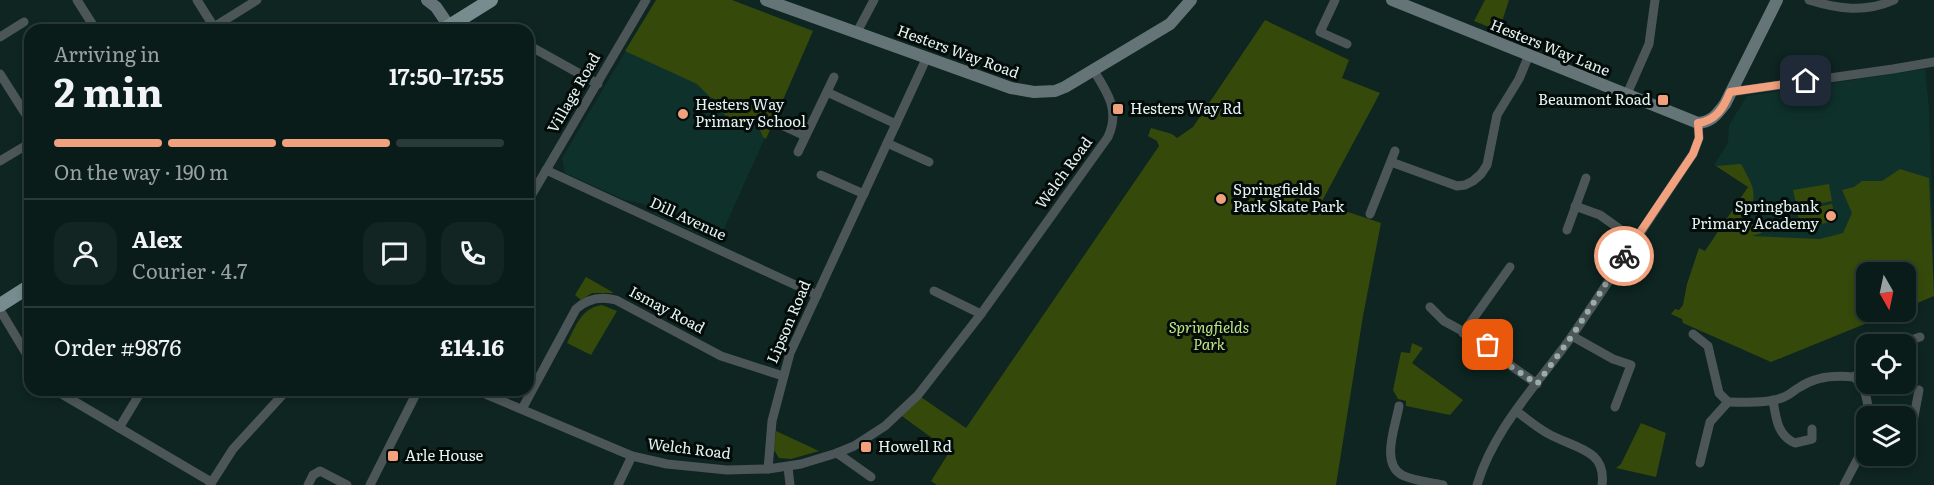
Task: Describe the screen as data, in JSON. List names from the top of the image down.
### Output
{
  "streets": {
    "street": [
      "Hesters Way Lane",
      "Hesters Way Road",
      "Village Road",
      "Welch Road",
      "Dill Avenue",
      "Ismay Road",
      "Lipson Road"
    ]
  },
  "crossings": [
    ["Hesters Way Road", "Welch Road"],
    ["Hesters Way Road", "Lipson Road"],
    ["Village Road", "Dill Avenue"],
    ["Welch Road", "Ismay Road"],
    ["Welch Road", "Lipson Road"],
    ["Dill Avenue", "Lipson Road"],
    ["Ismay Road", "Lipson Road"]
  ],
  "parks": ["Springfields Park"],
  "places": {
    "transit": [
      "Beaumont Road",
      "Hesters Way Rd",
      "Howell Rd",
      "Arle House"
    ],
    "other": ["Hesters Way Primary School", "Springfields Park Skate Park", "Springbank Primary Academy"]
  },
  "north": "bottom",
  "page": {
    "heading": ["2 min", "Arriving in", "17:50–17:55"],
    "panel": [
      "Alex",
      "Courier · 4.7",
      "Order #9876",
      "£14.16"
    ],
    "bar": "On the way · 190 m"
  }
}
